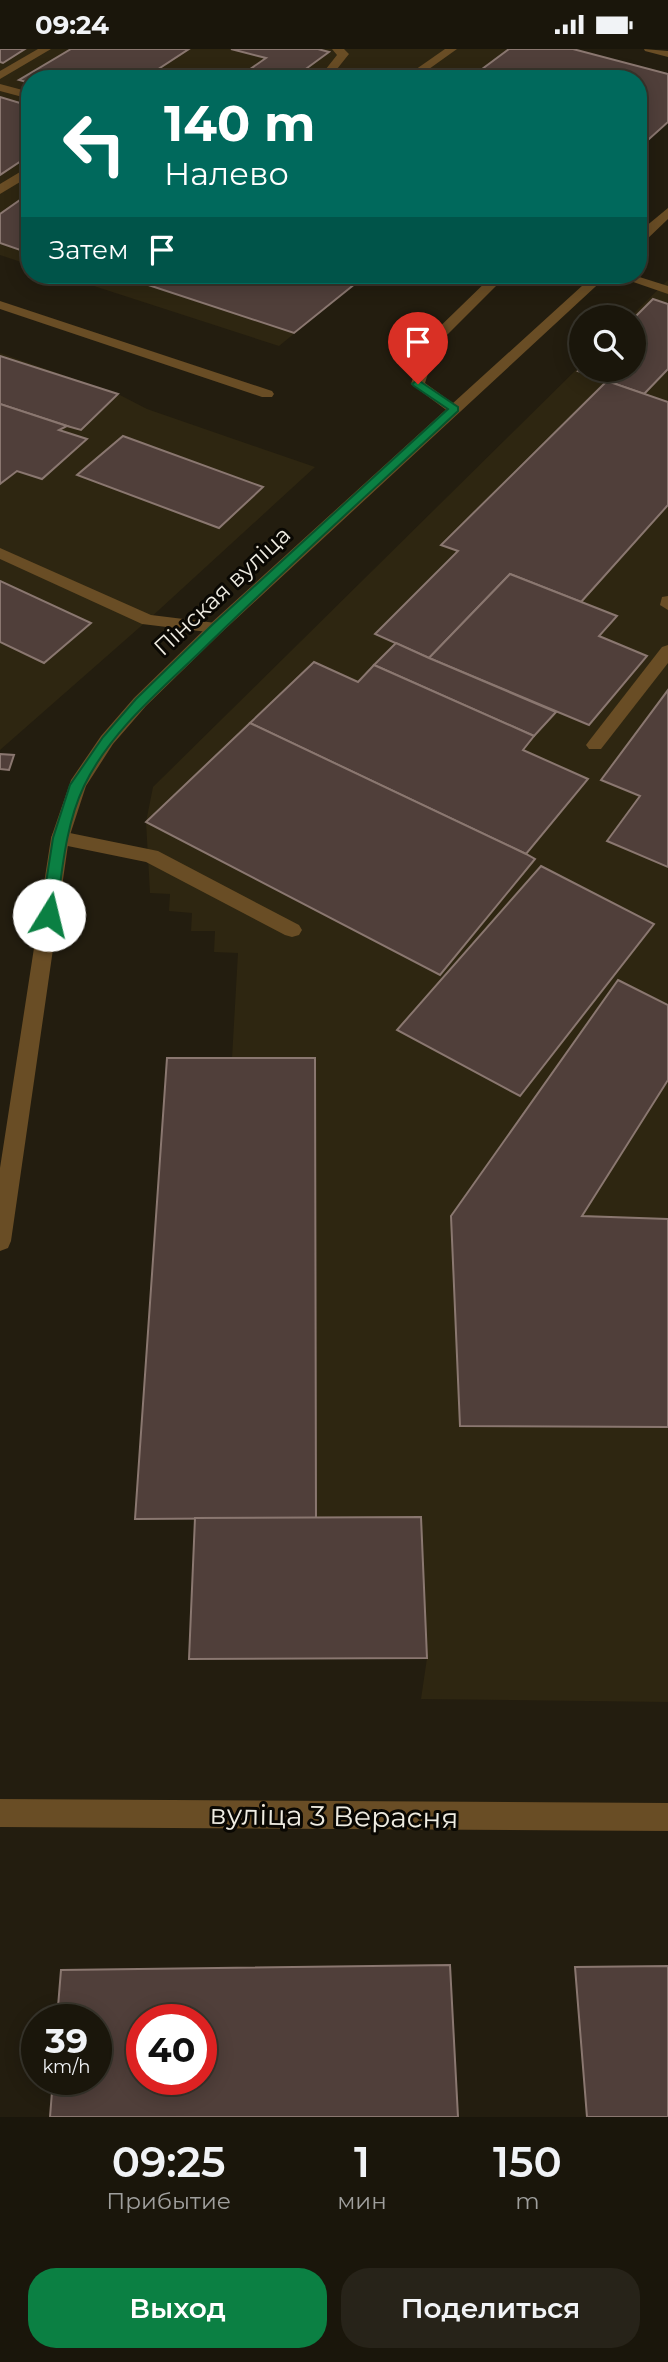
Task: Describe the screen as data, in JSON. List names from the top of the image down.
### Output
{
  "streets": {
    "street": ["Пінская вуліца", "вуліца 3 Верасня"]
  },
  "page": {
    "status": "09:24",
    "turn": ["140 m", "Налево"],
    "then": "Затем",
    "speed": "39 km/h",
    "limit": "40",
    "eta": [
      "09:25",
      "Прибытие",
      "1",
      "мин",
      "150",
      "m"
    ],
    "buttons": ["Выход", "Поделиться"]
  }
}
